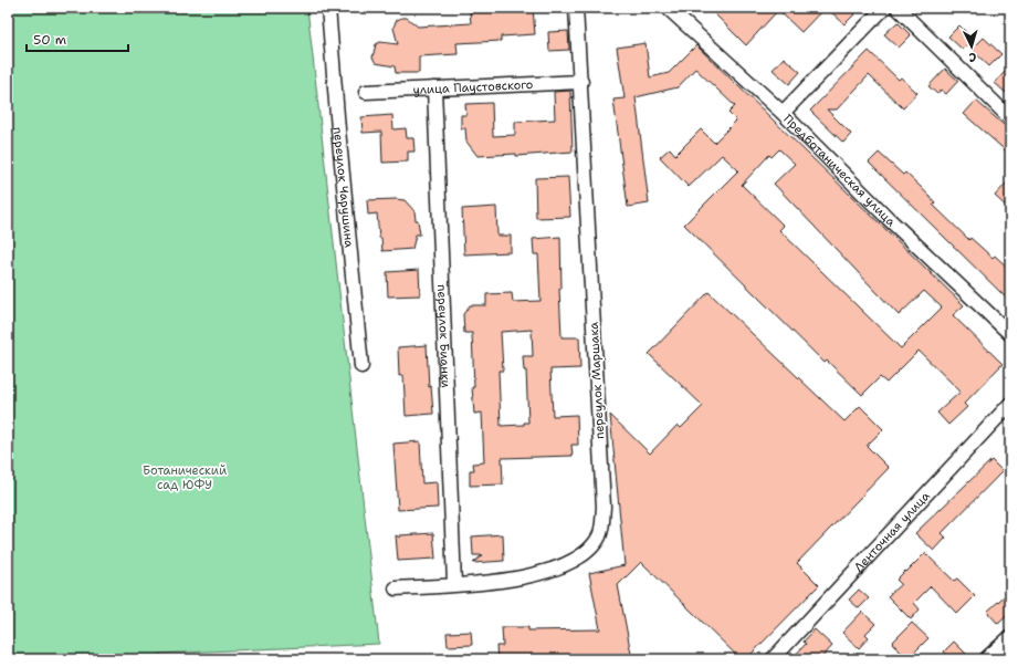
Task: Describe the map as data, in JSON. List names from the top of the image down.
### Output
{
  "streets": {
    "street": [
      "улица Паустовского",
      "Предботаническая улица",
      "переулок Чарушина",
      "переулок Бианки",
      "переулок Маршака",
      "Ленточная улица"
    ]
  },
  "crossings": [
    ["улица Паустовского", "переулок Бианки"],
    ["улица Паустовского", "переулок Маршака"],
    ["переулок Бианки", "переулок Маршака"]
  ],
  "parks": ["Ботанический сад ЮФУ"],
  "scale_bar": "50 m",
  "north": "bottom"
}
